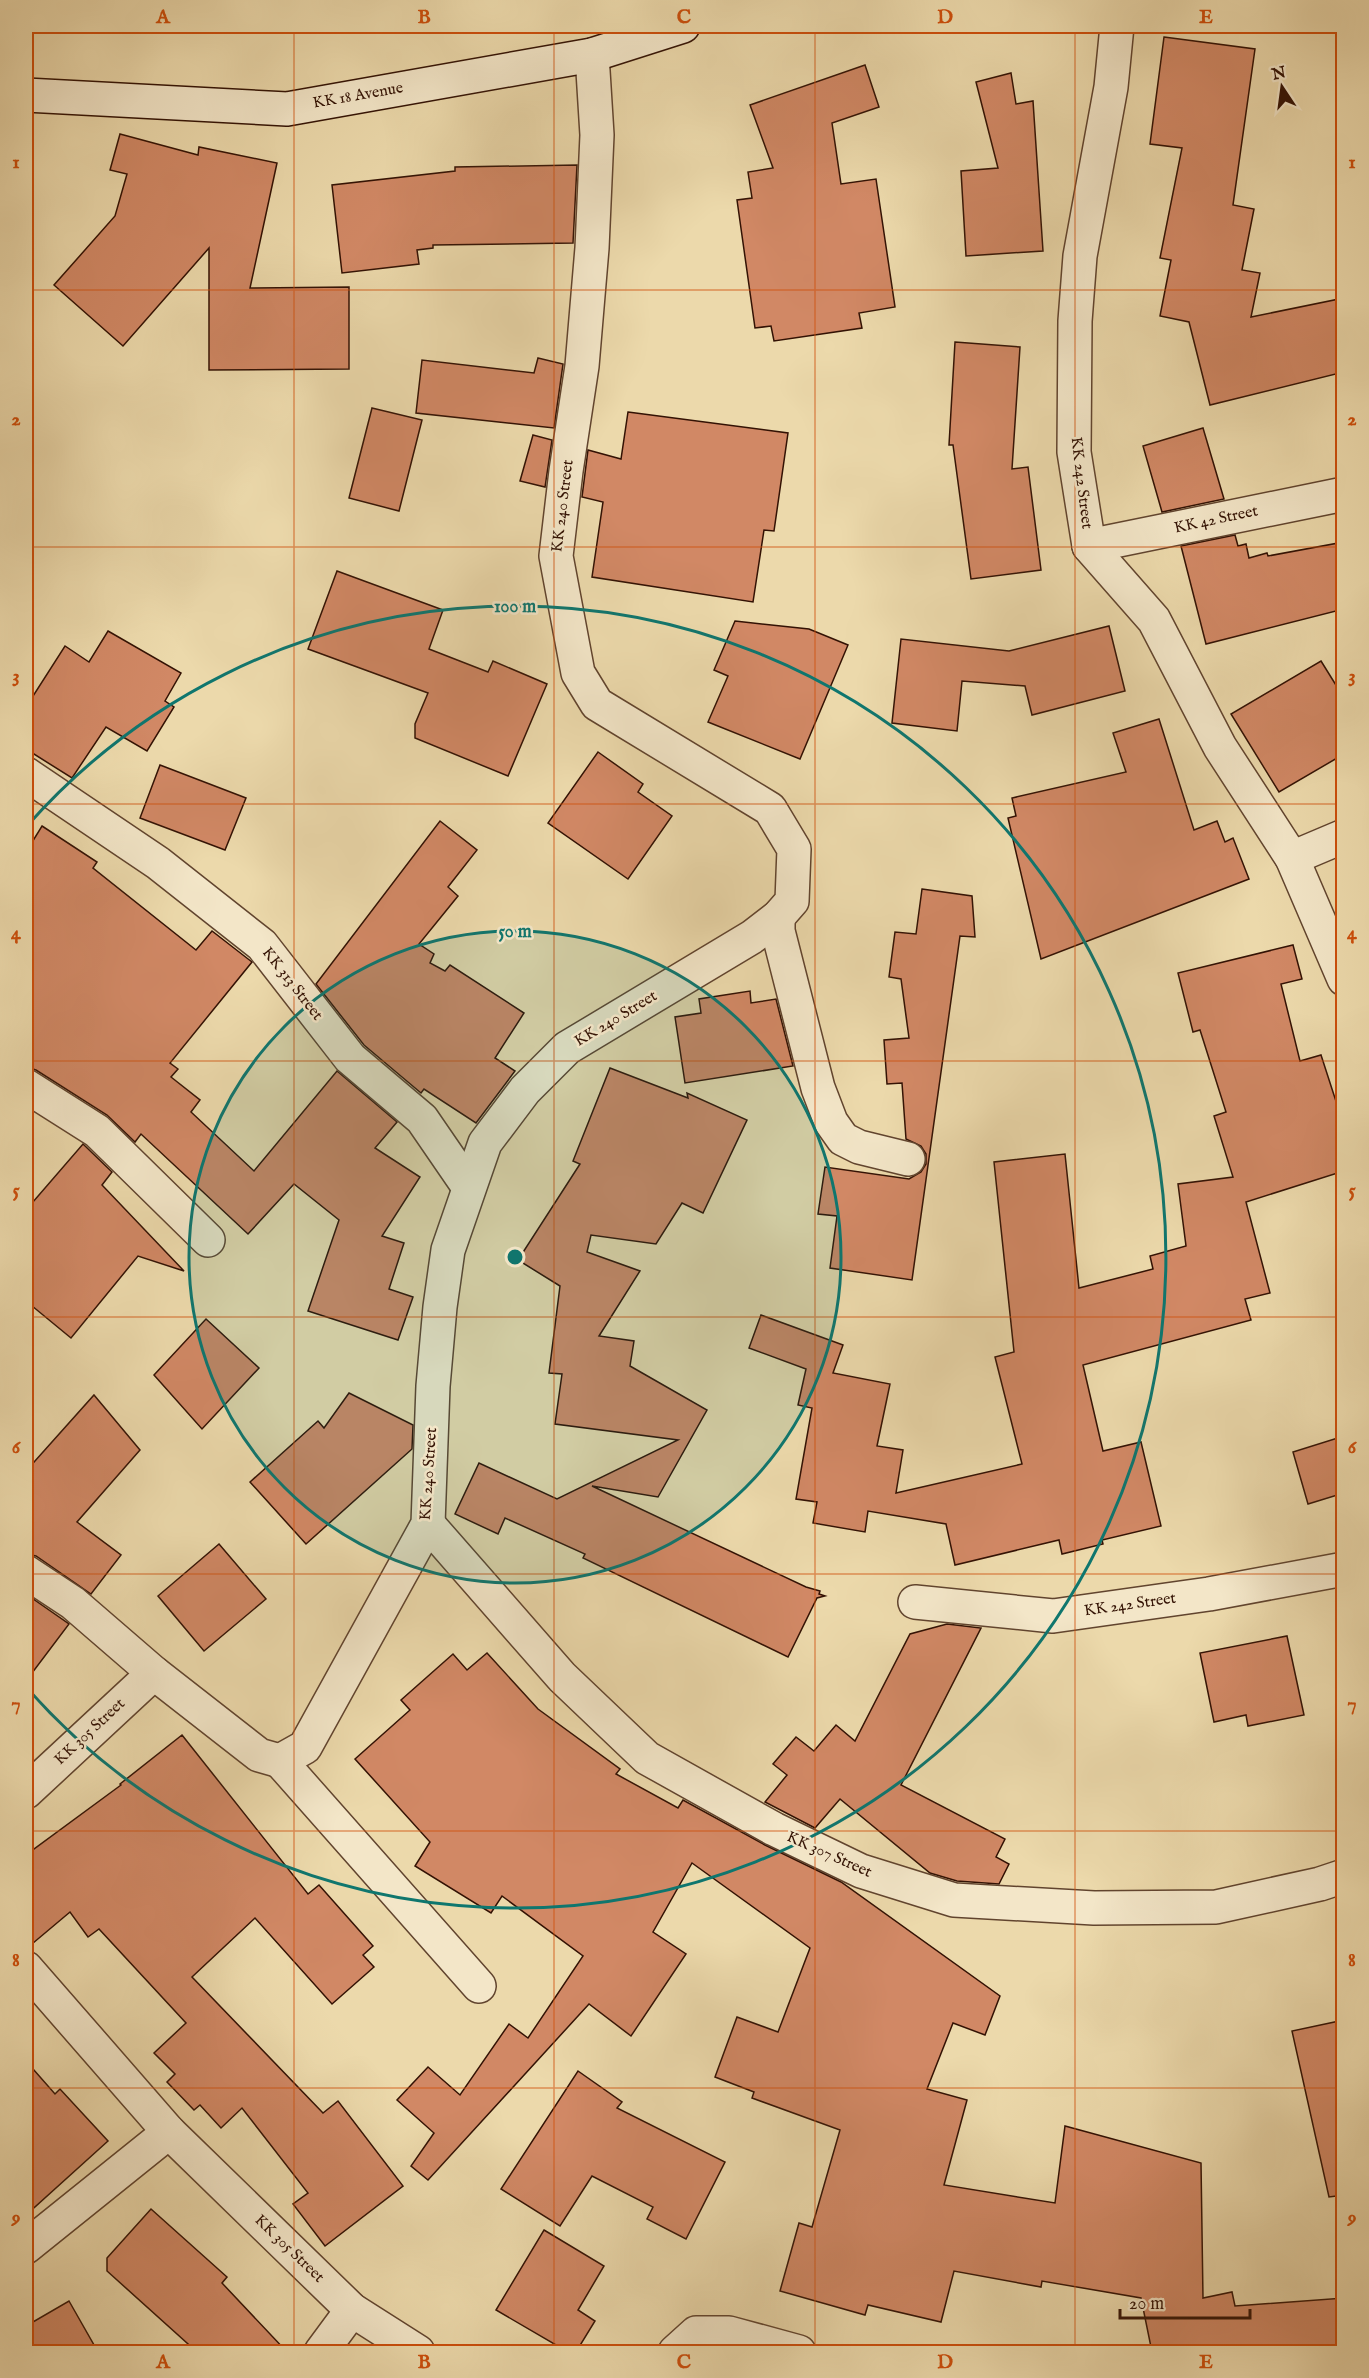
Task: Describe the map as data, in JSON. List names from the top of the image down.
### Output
{
  "streets": {
    "street": [
      "KK 18 Avenue",
      "KK 242 Street",
      "KK 240 Street",
      "KK 42 Street",
      "KK 313 Street",
      "KK 305 Street",
      "KK 307 Street"
    ]
  },
  "crossings": [
    ["KK 18 Avenue", "KK 240 Street"],
    ["KK 242 Street", "KK 42 Street"],
    ["KK 240 Street", "KK 313 Street"],
    ["KK 240 Street", "KK 307 Street"]
  ],
  "scale_bar": "20 m",
  "north": "top",
  "grid": {
    "columns": [
      "A",
      "B",
      "C",
      "D",
      "E"
    ],
    "rows": [
      "1",
      "2",
      "3",
      "4",
      "5",
      "6",
      "7",
      "8",
      "9"
    ]
  },
  "rings": ["100 m", "50 m"]
}
